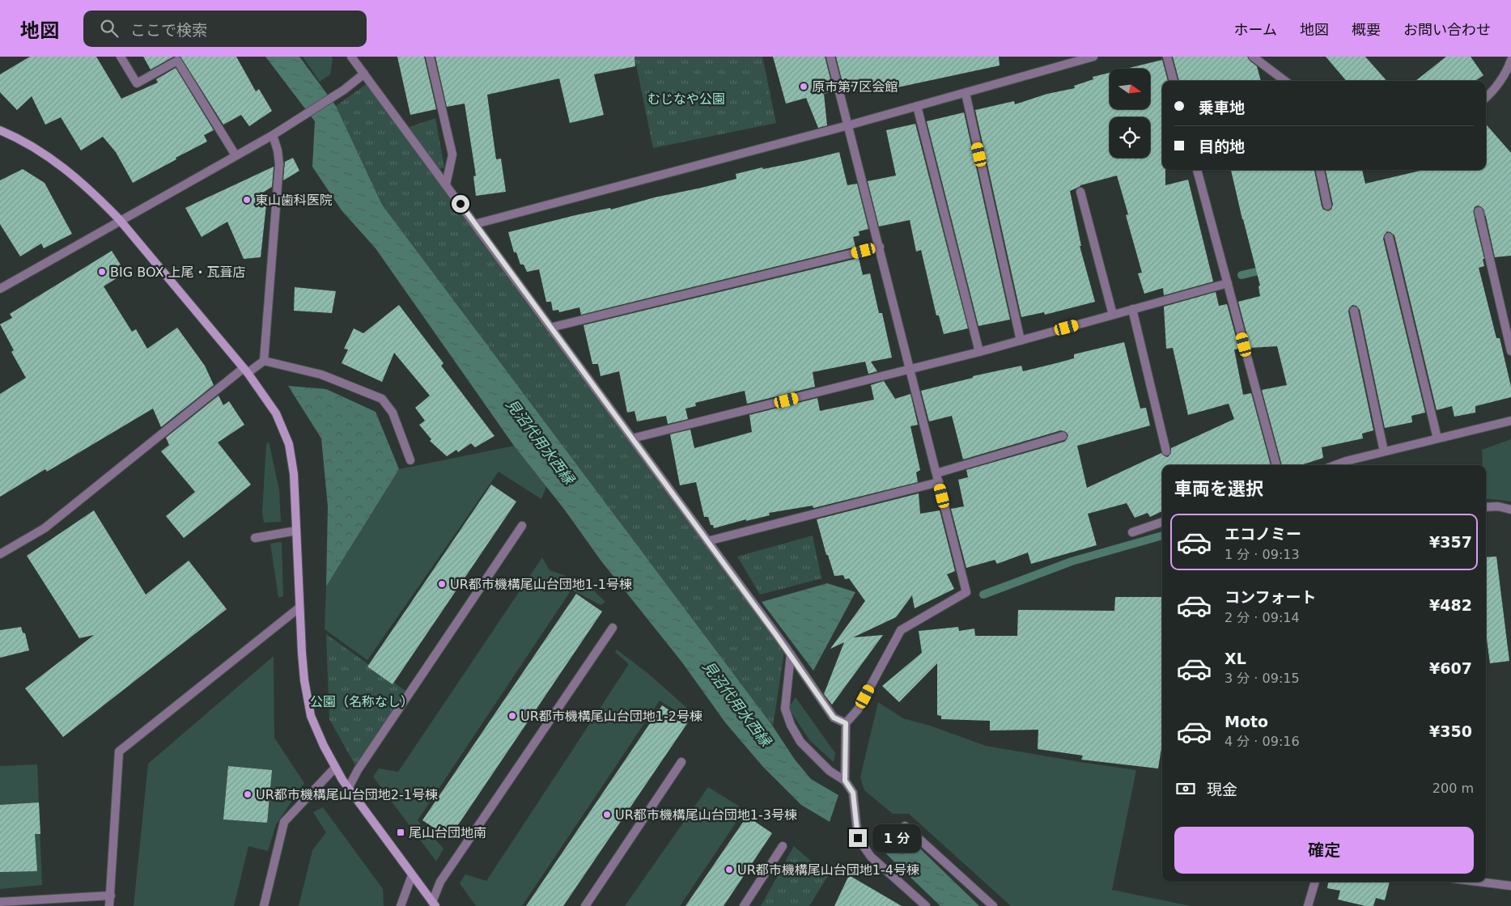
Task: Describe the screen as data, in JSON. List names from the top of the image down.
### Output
{
  "water": ["見沼代用水西縁"],
  "parks": ["むじなや公園", "公園（名称なし）"],
  "places": {
    "other": [
      "原市第7区会館",
      "東山歯科医院",
      "BIG BOX 上尾・瓦葺店",
      "UR都市機構尾山台団地1-1号棟",
      "UR都市機構尾山台団地1-2号棟",
      "UR都市機構尾山台団地2-1号棟",
      "UR都市機構尾山台団地1-3号棟",
      "UR都市機構尾山台団地1-4号棟"
    ],
    "transit": ["尾山台団地南"]
  },
  "north": "right",
  "page": {
    "header": "地図",
    "search": "ここで検索",
    "nav": [
      "ホーム",
      "地図",
      "概要",
      "お問い合わせ"
    ],
    "banner": ["乗車地", "目的地"],
    "heading": "車両を選択",
    "list": [
      {
        "name": "エコノミー",
        "note": "1 分 · 09:13",
        "value": "¥357"
      },
      {
        "name": "コンフォート",
        "note": "2 分 · 09:14",
        "value": "¥482"
      },
      {
        "name": "XL",
        "note": "3 分 · 09:15",
        "value": "¥607"
      },
      {
        "name": "Moto",
        "note": "4 分 · 09:16",
        "value": "¥350"
      }
    ],
    "pay": ["現金", "200 m"],
    "buttons": "確定",
    "bubble": "1 分"
  }
}
